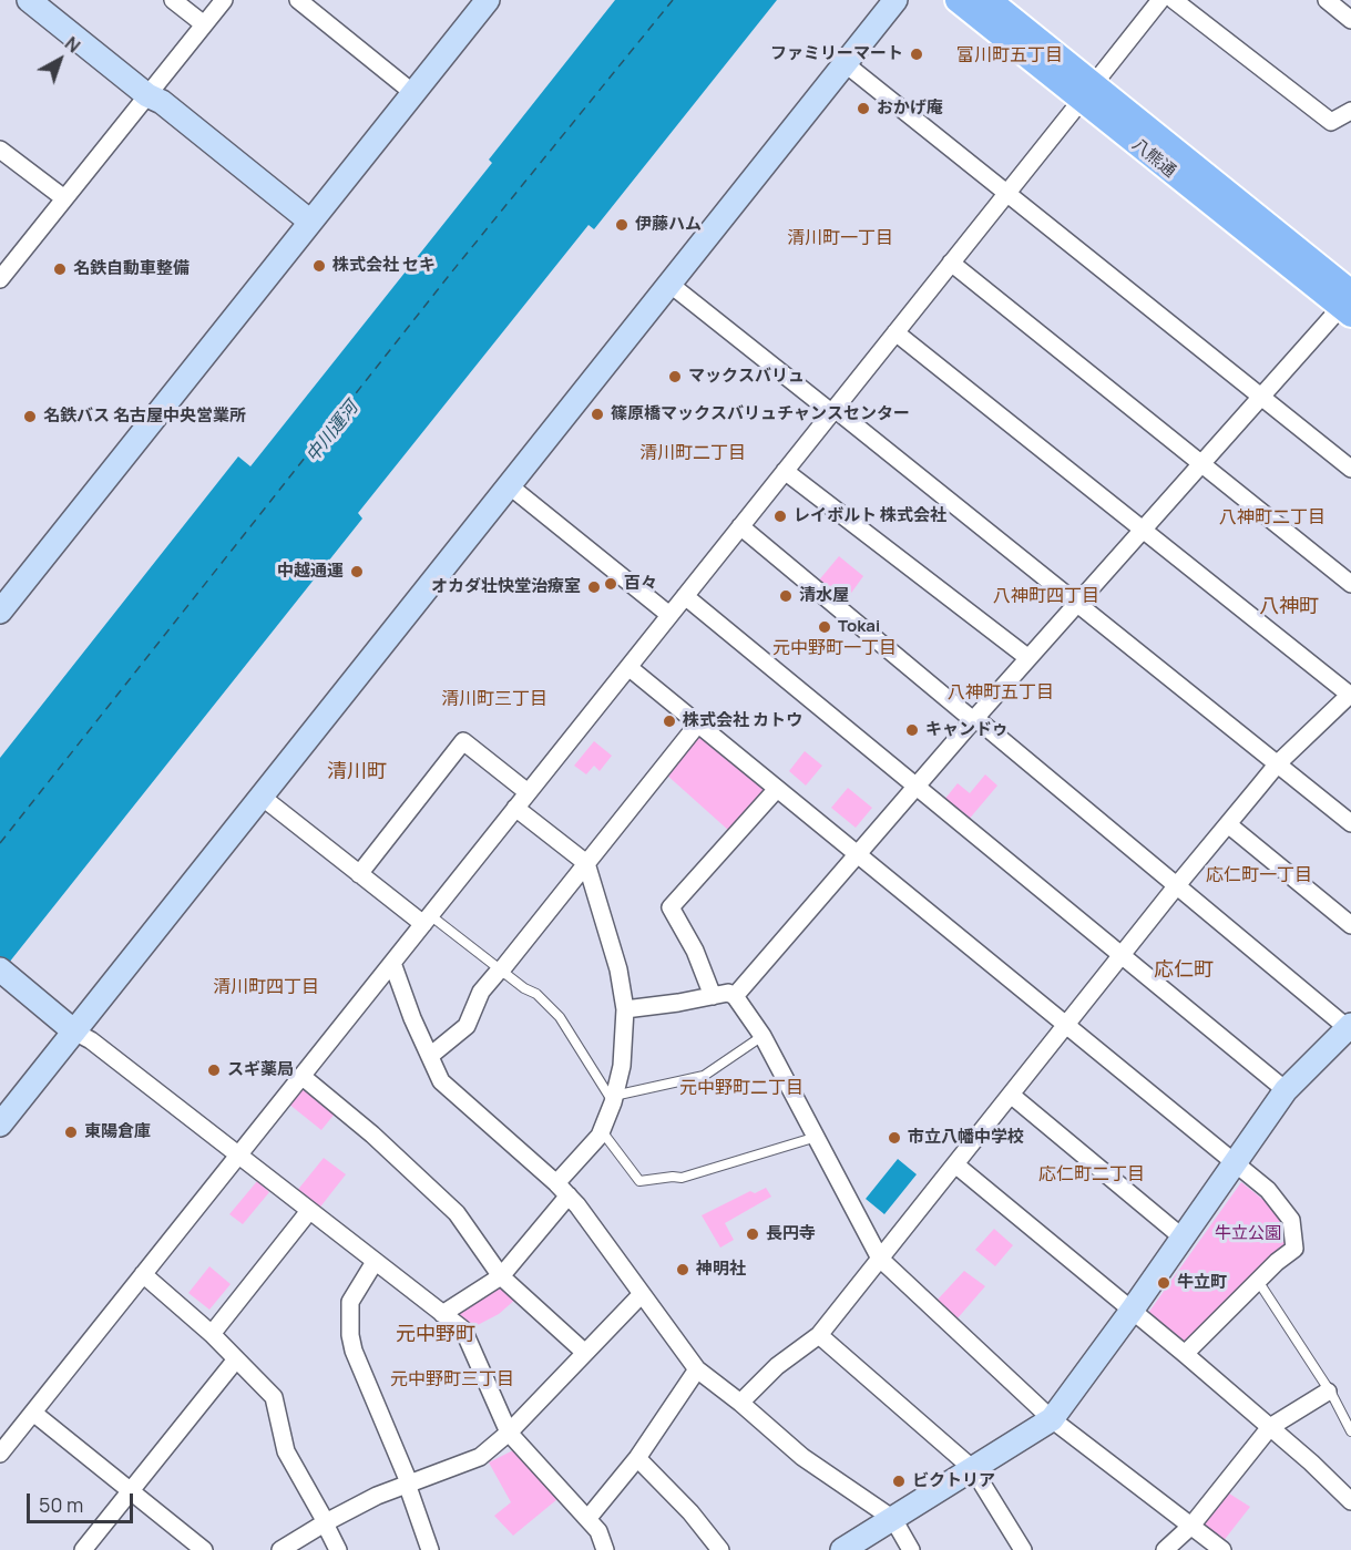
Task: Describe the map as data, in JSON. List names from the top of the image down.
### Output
{
  "streets": {
    "main road": ["八熊通"]
  },
  "districts": [
    "富川町五丁目",
    "清川町一丁目",
    "清川町二丁目",
    "八神町二丁目",
    "八神町四丁目",
    "八神町",
    "元中野町一丁目",
    "八神町五丁目",
    "清川町三丁目",
    "清川町",
    "応仁町一丁目",
    "応仁町",
    "清川町四丁目",
    "元中野町二丁目",
    "応仁町二丁目",
    "元中野町",
    "元中野町三丁目"
  ],
  "water": ["中川運河"],
  "parks": ["牛立公園"],
  "places": [
    "ファミリーマート",
    "おかげ庵",
    "伊藤ハム",
    "株式会社 セキ",
    "名鉄自動車整備",
    "マックスバリュ",
    "篠原橋マックスバリュチャンスセンター",
    "名鉄バス 名古屋中央営業所",
    "レイボルト 株式会社",
    "中越通運",
    "百々",
    "オカダ壮快堂治療室",
    "清水屋",
    "Tokai",
    "株式会社 カトウ",
    "キャンドゥ",
    "スギ薬局",
    "東陽倉庫",
    "市立八幡中学校",
    "長円寺",
    "神明社",
    "牛立町",
    "ビクトリア"
  ],
  "scale_bar": "50 m",
  "north": "top right"
}
